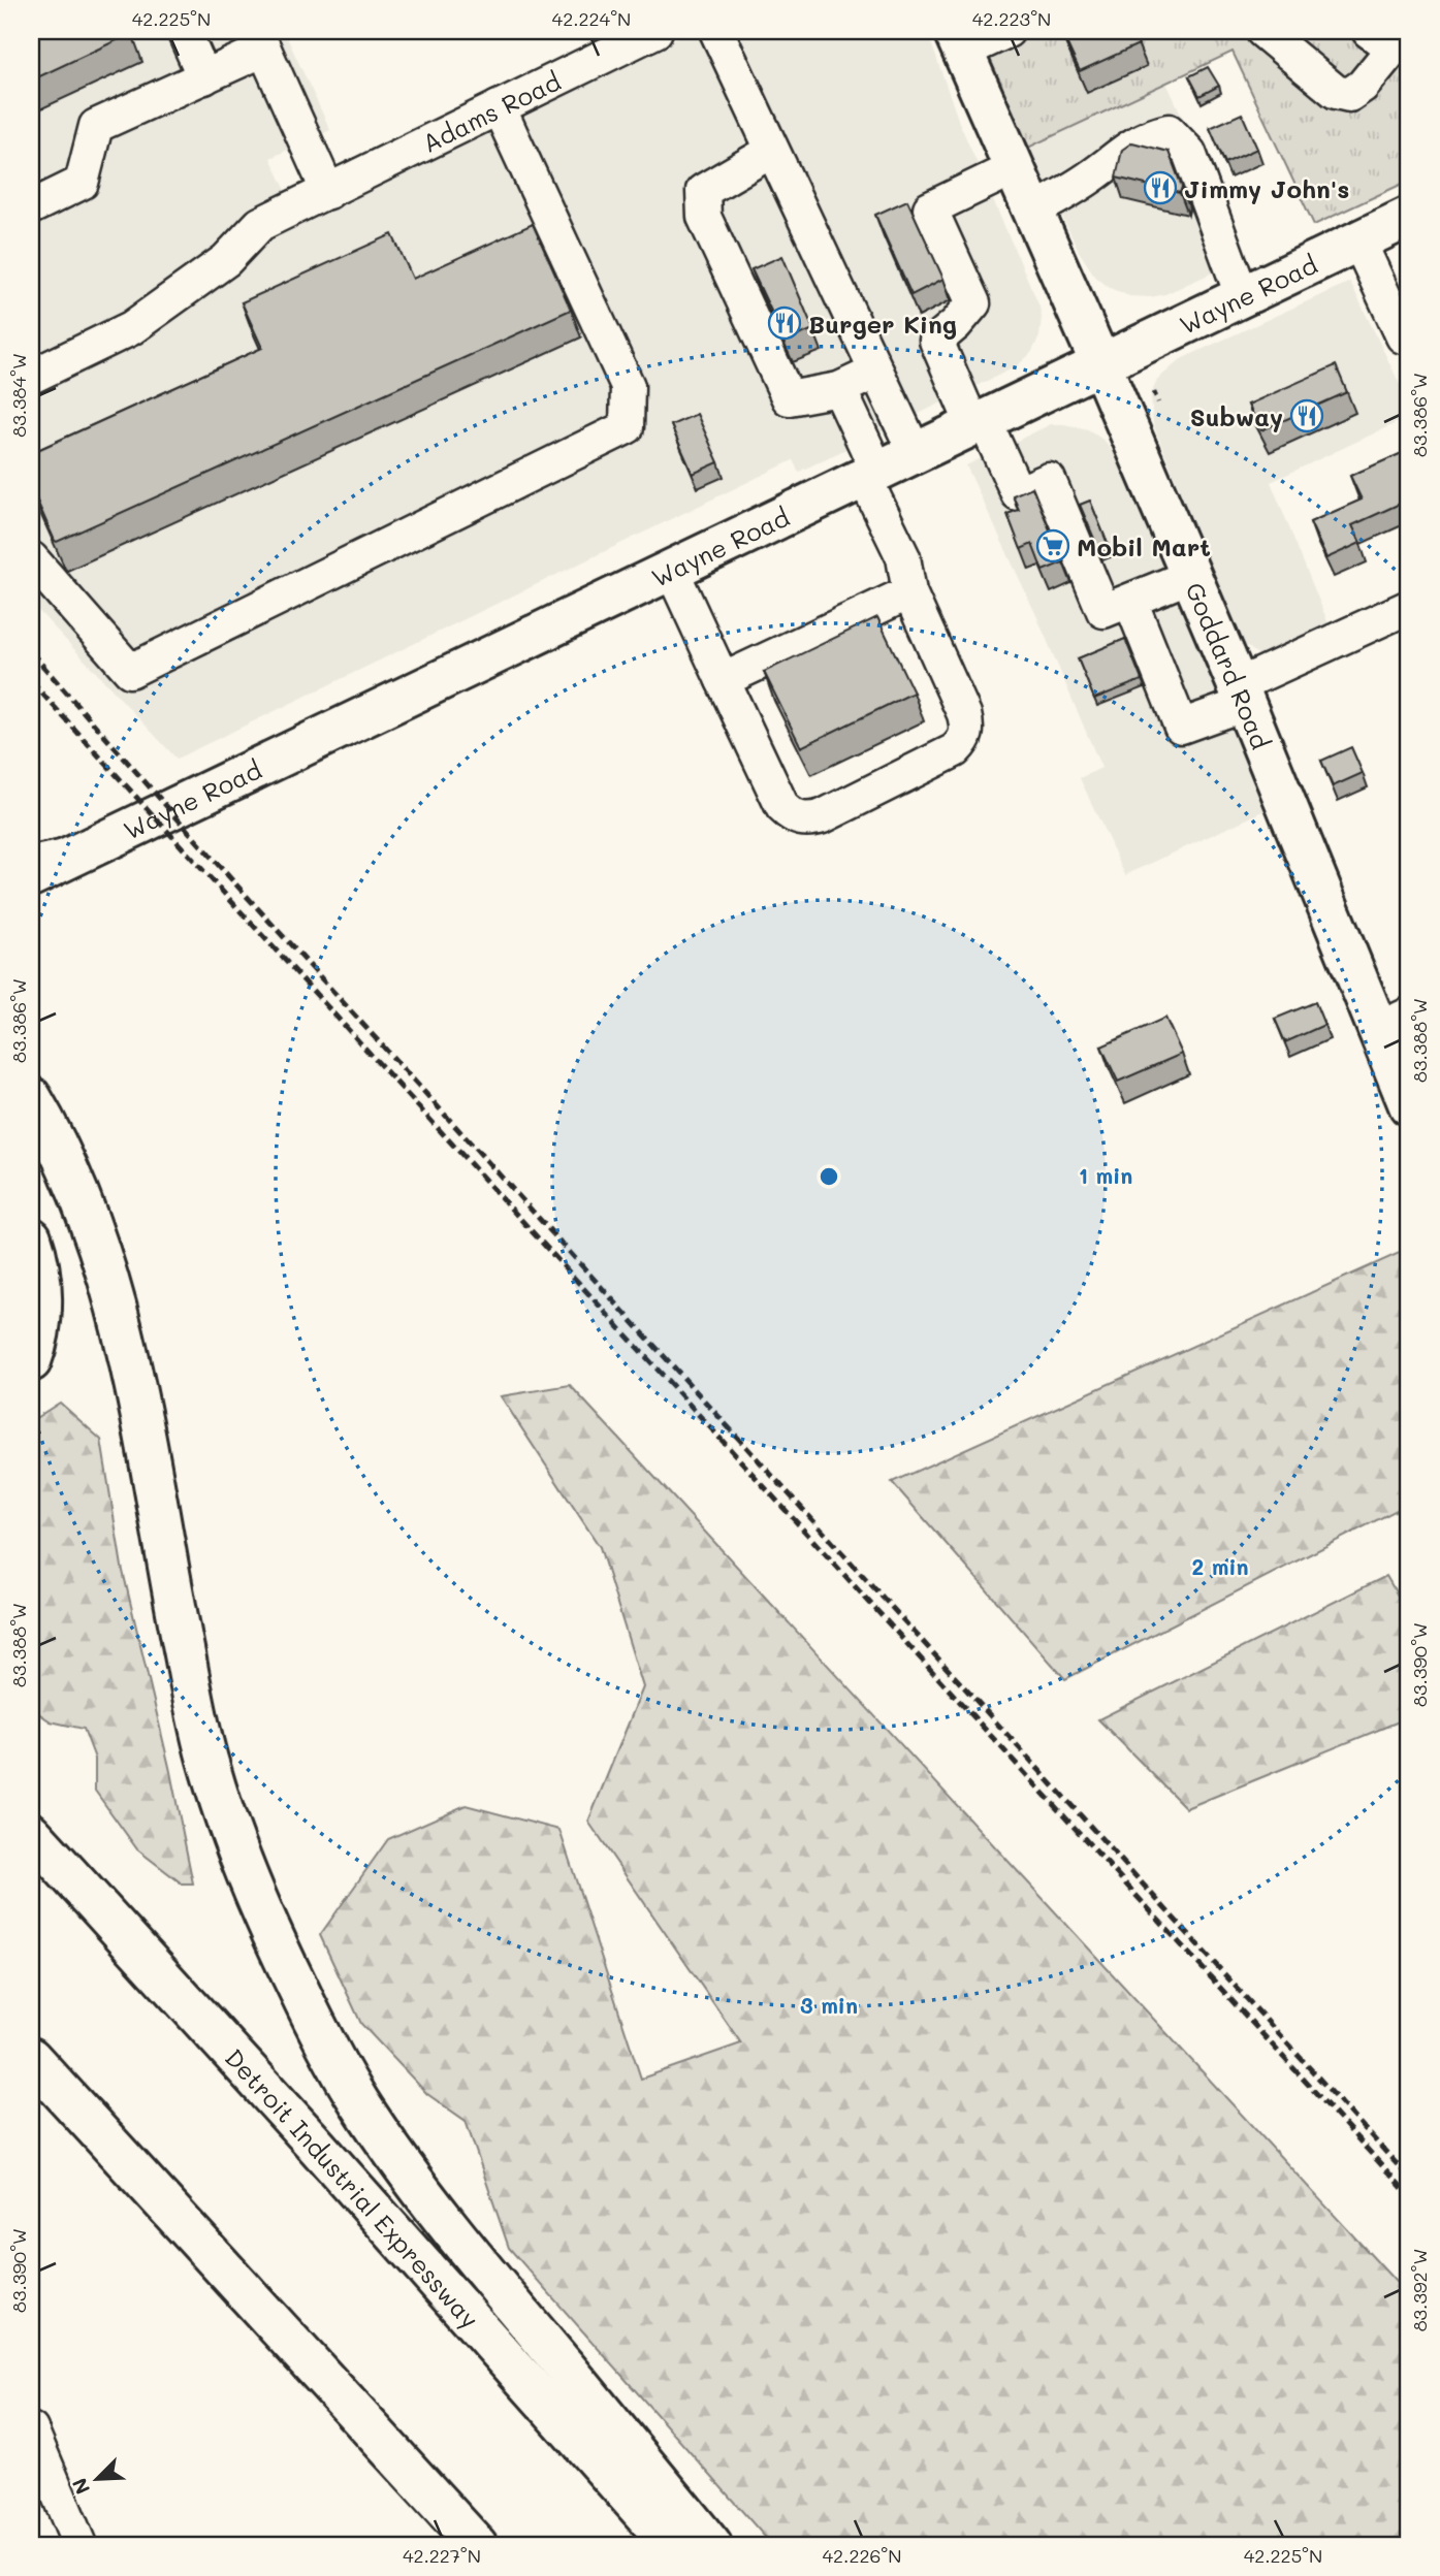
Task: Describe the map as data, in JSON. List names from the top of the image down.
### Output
{
  "streets": {
    "main road": ["Wayne Road", "Goddard Road", "Detroit Industrial Expressway"],
    "street": ["Adams Road"]
  },
  "crossings": [
    ["Wayne Road", "Goddard Road"]
  ],
  "places": {
    "restaurant": ["Jimmy John's", "Burger King", "Subway"],
    "supermarket": ["Mobil Mart"]
  },
  "north": "bottom left",
  "coordinates": [
    "42.225°N",
    "42.224°N",
    "42.223°N",
    "83.384°W",
    "83.386°W",
    "83.388°W",
    "83.390°W",
    "83.392°W",
    "42.227°N",
    "42.226°N"
  ],
  "rings": ["1 min", "2 min", "3 min"]
}
